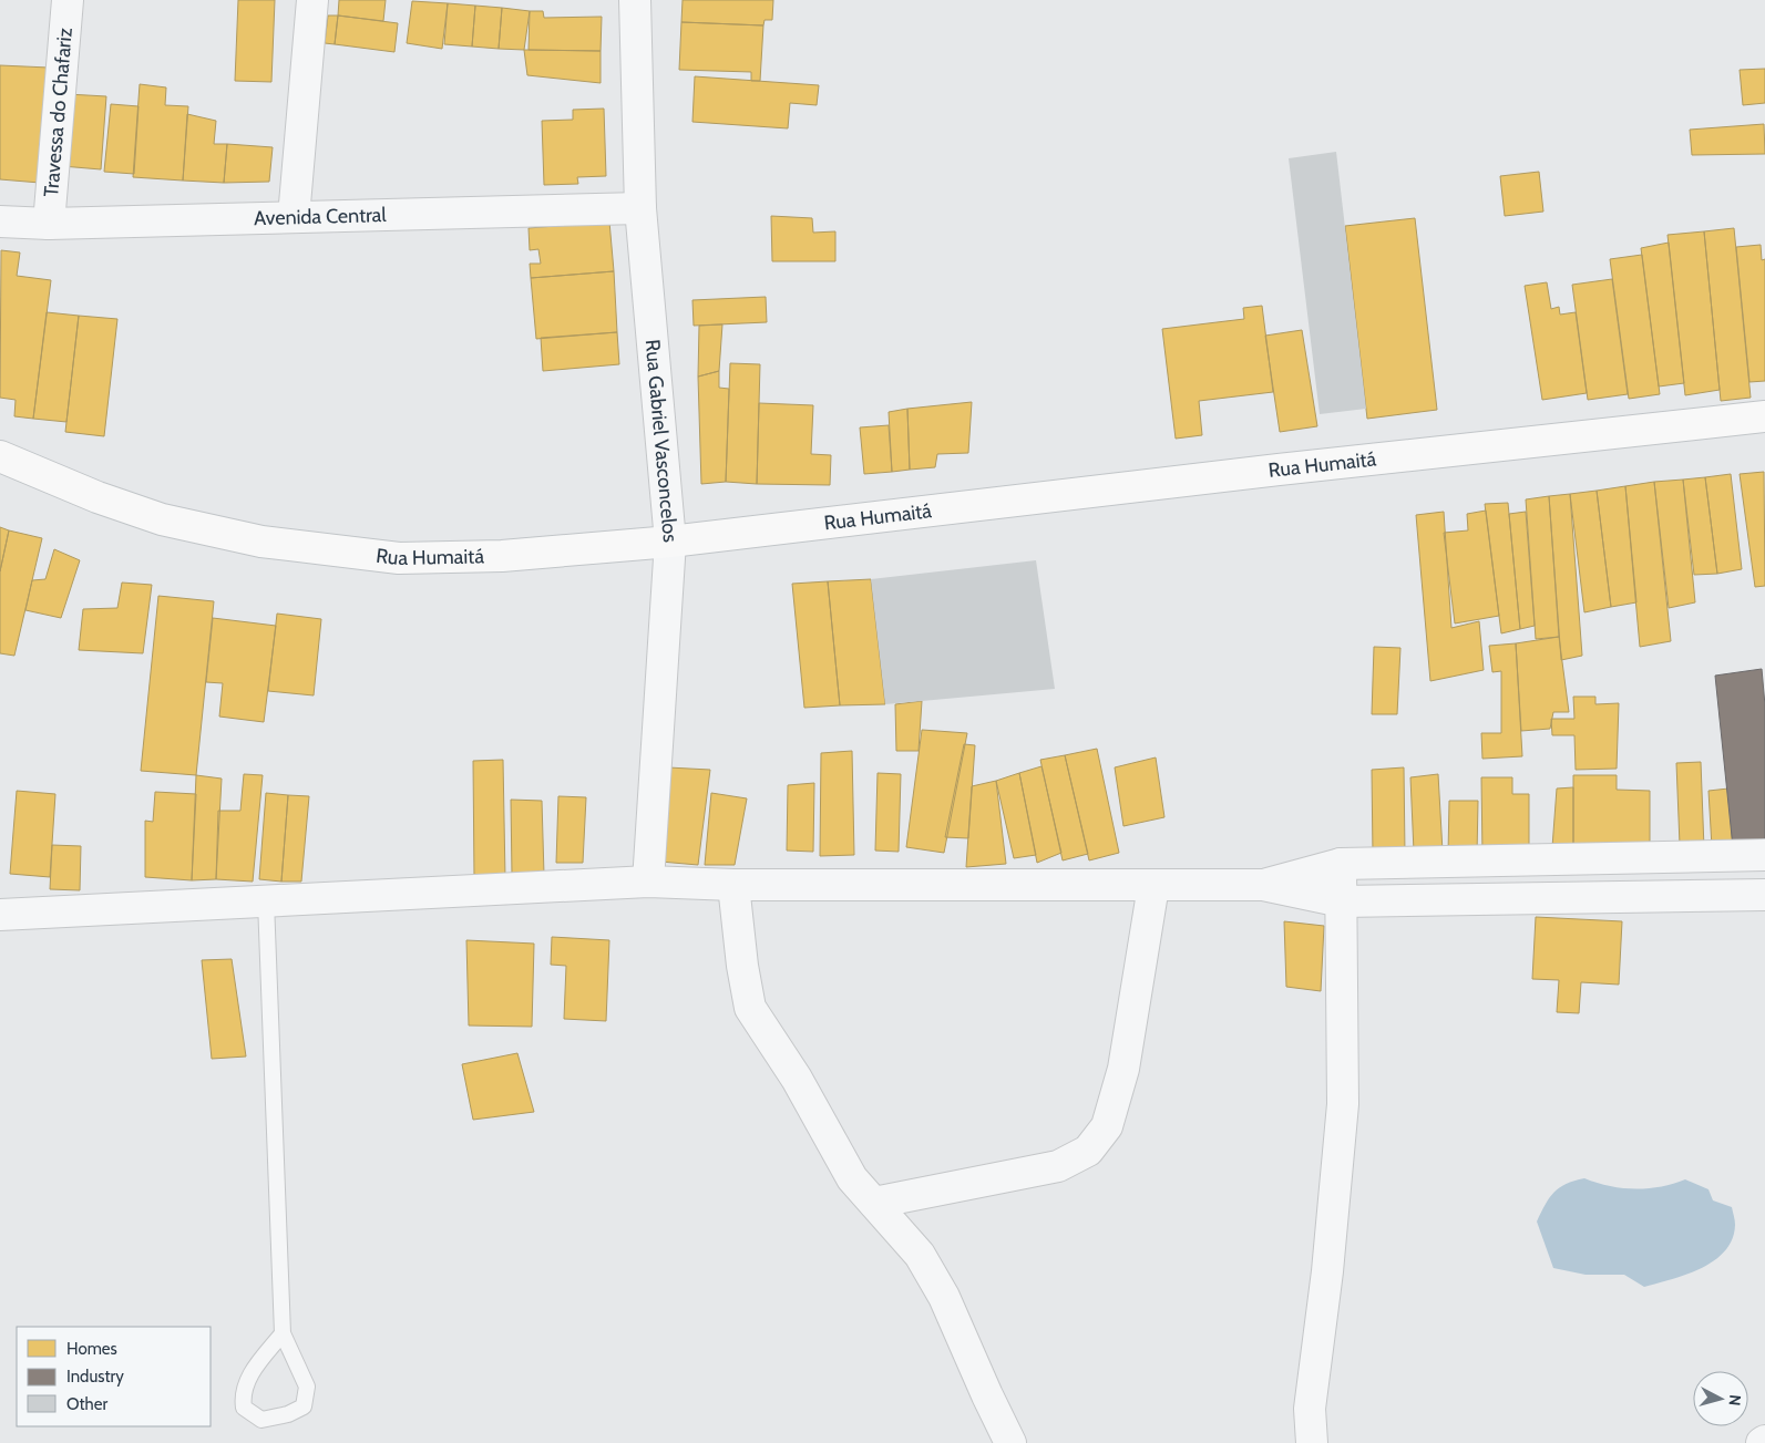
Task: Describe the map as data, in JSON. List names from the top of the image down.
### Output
{
  "streets": {
    "main road": ["Rua Humaitá"],
    "street": ["Travessa do Chafariz", "Avenida Central", "Rua Gabriel Vasconcelos"]
  },
  "crossings": [
    ["Travessa do Chafariz", "Avenida Central"],
    ["Avenida Central", "Rua Gabriel Vasconcelos"],
    ["Rua Gabriel Vasconcelos", "Rua Humaitá"]
  ],
  "legend": ["Homes", "Industry", "Other"],
  "north": "right"
}
